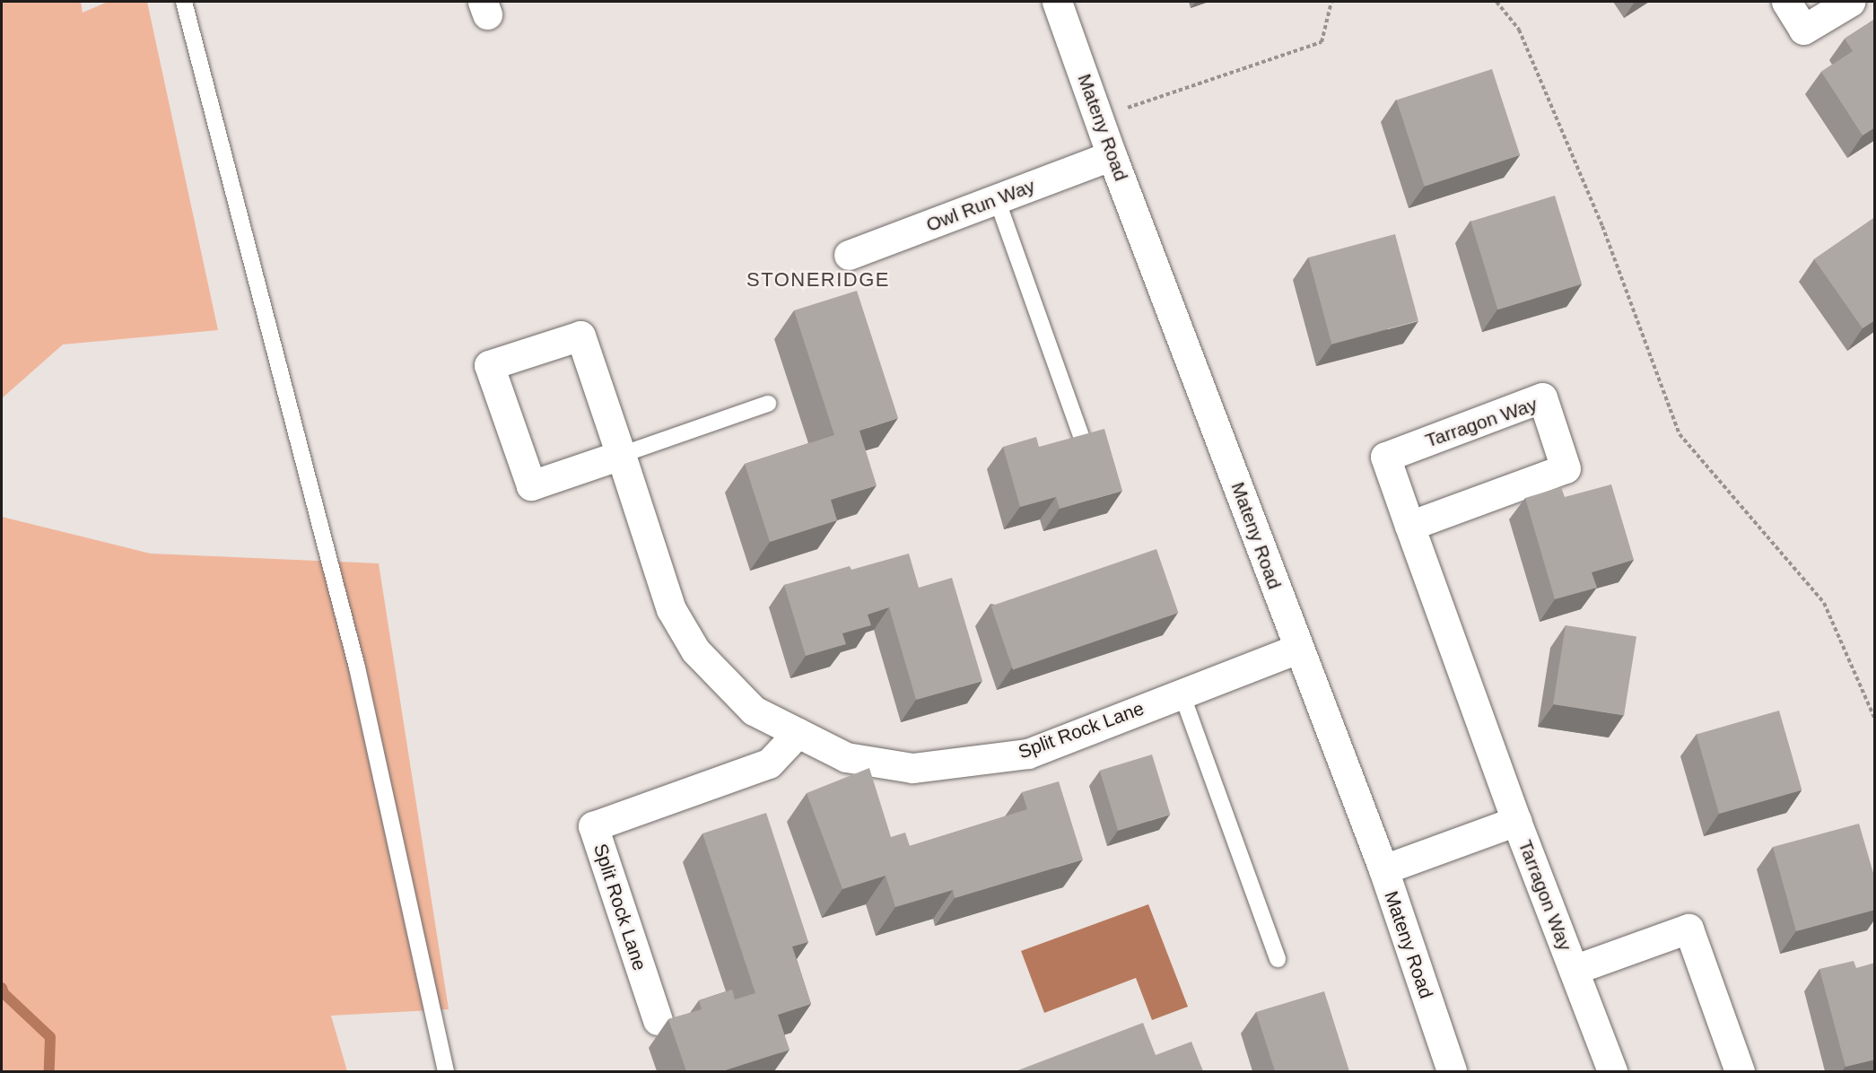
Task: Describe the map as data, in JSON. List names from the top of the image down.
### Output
{
  "streets": {
    "street": [
      "Mateny Road",
      "Owl Run Way",
      "Tarragon Way",
      "Split Rock Lane"
    ]
  },
  "crossings": [
    ["Mateny Road", "Owl Run Way"],
    ["Mateny Road", "Tarragon Way"],
    ["Mateny Road", "Split Rock Lane"]
  ],
  "districts": ["STONERIDGE"]
}
